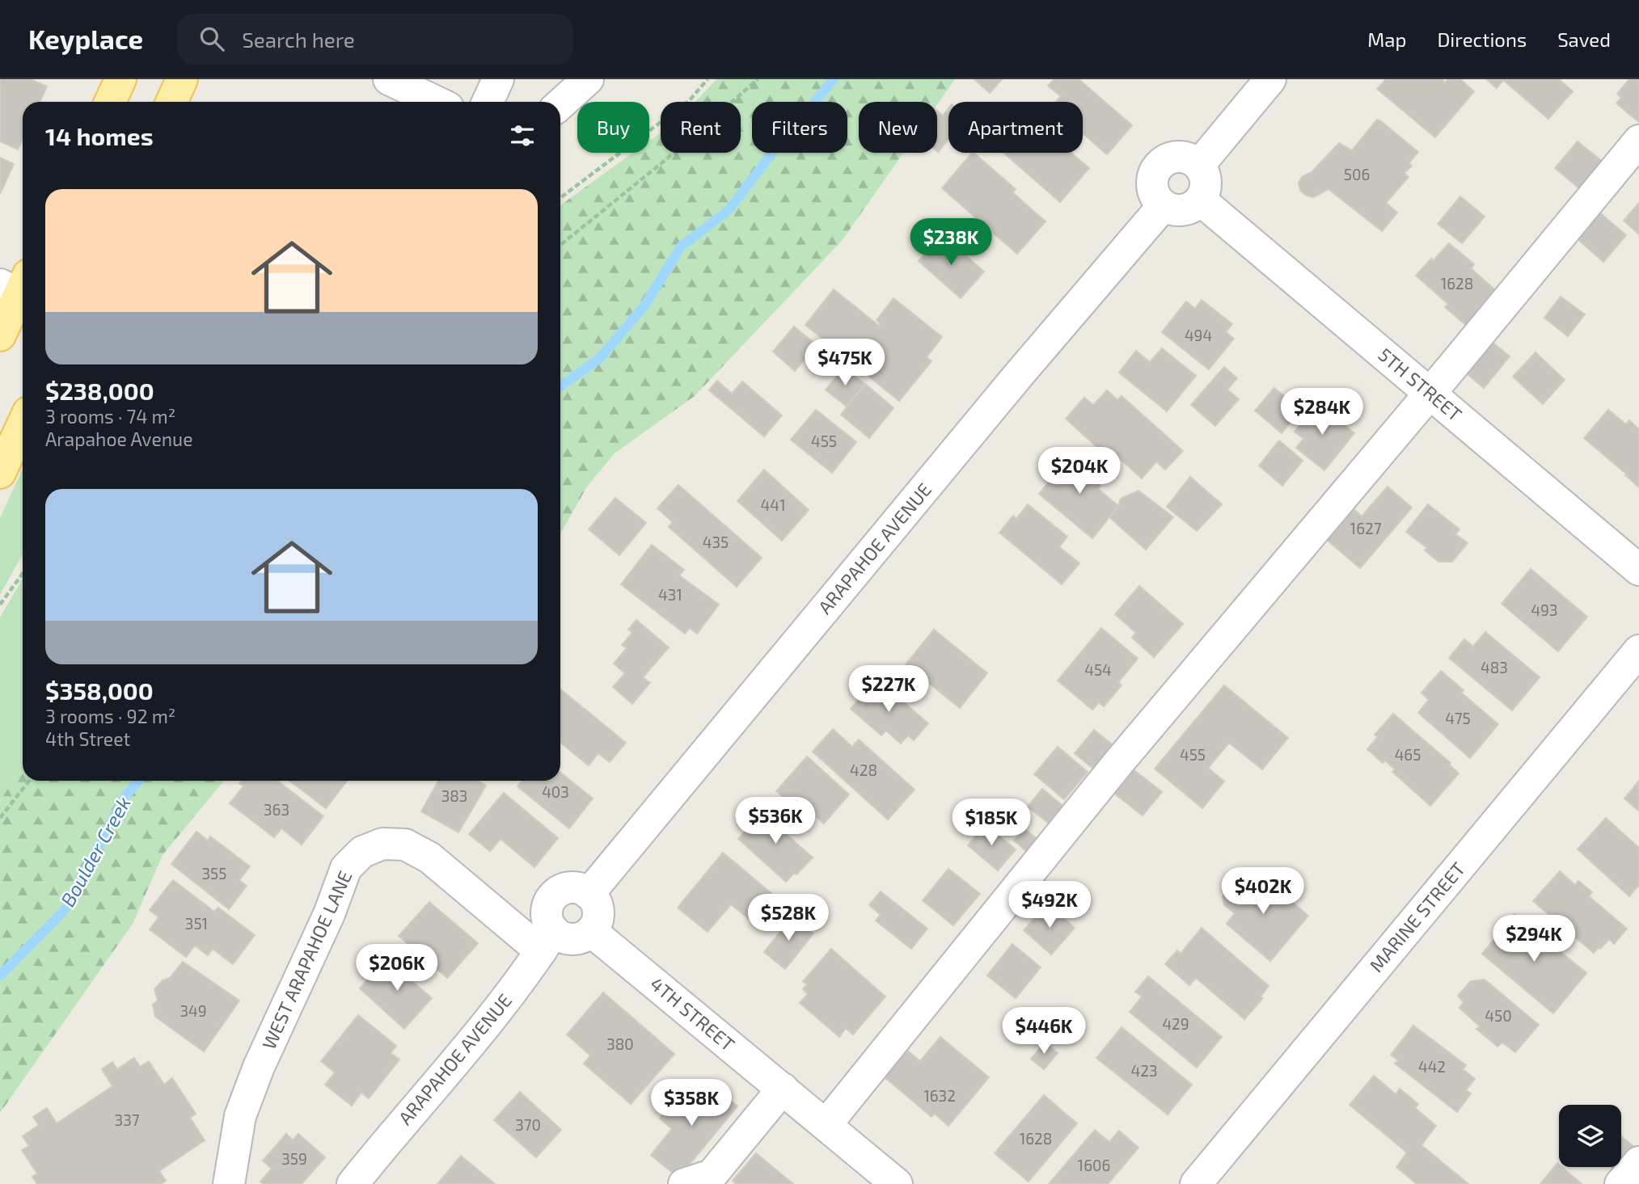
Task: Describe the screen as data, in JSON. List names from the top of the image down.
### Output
{
  "streets": {
    "street": [
      "5TH STREET",
      "ARAPAHOE AVENUE",
      "MARINE STREET",
      "WEST ARAPAHOE LANE",
      "4TH STREET"
    ]
  },
  "crossings": [
    ["5TH STREET", "ARAPAHOE AVENUE"],
    ["ARAPAHOE AVENUE", "WEST ARAPAHOE LANE"],
    ["ARAPAHOE AVENUE", "4TH STREET"],
    ["WEST ARAPAHOE LANE", "4TH STREET"]
  ],
  "water": ["Boulder Creek"],
  "house_numbers": [
    "506",
    "1628",
    "494",
    "455",
    "441",
    "1627",
    "435",
    "431",
    "493",
    "483",
    "454",
    "475",
    "455",
    "465",
    "428",
    "403",
    "383",
    "363",
    "355",
    "351",
    "349",
    "450",
    "429",
    "380",
    "442",
    "423",
    "1632",
    "337",
    "370",
    "1628",
    "359",
    "1606"
  ],
  "page": {
    "header": "Keyplace",
    "search": "Search here",
    "nav": ["Map", "Directions", "Saved"],
    "chip": [
      "Buy",
      "Rent",
      "Filters",
      "New",
      "Apartment"
    ],
    "heading": "14 homes",
    "list": [
      {
        "name": "$238,000",
        "note": "3 rooms · 74 m² · Arapahoe Avenue"
      },
      {
        "name": "$358,000",
        "note": "3 rooms · 92 m² · 4th Street"
      }
    ],
    "price": [
      "$238K",
      "$475K",
      "$284K",
      "$204K",
      "$227K",
      "$536K",
      "$185K",
      "$402K",
      "$492K",
      "$528K",
      "$294K",
      "$206K",
      "$446K",
      "$358K"
    ]
  }
}
